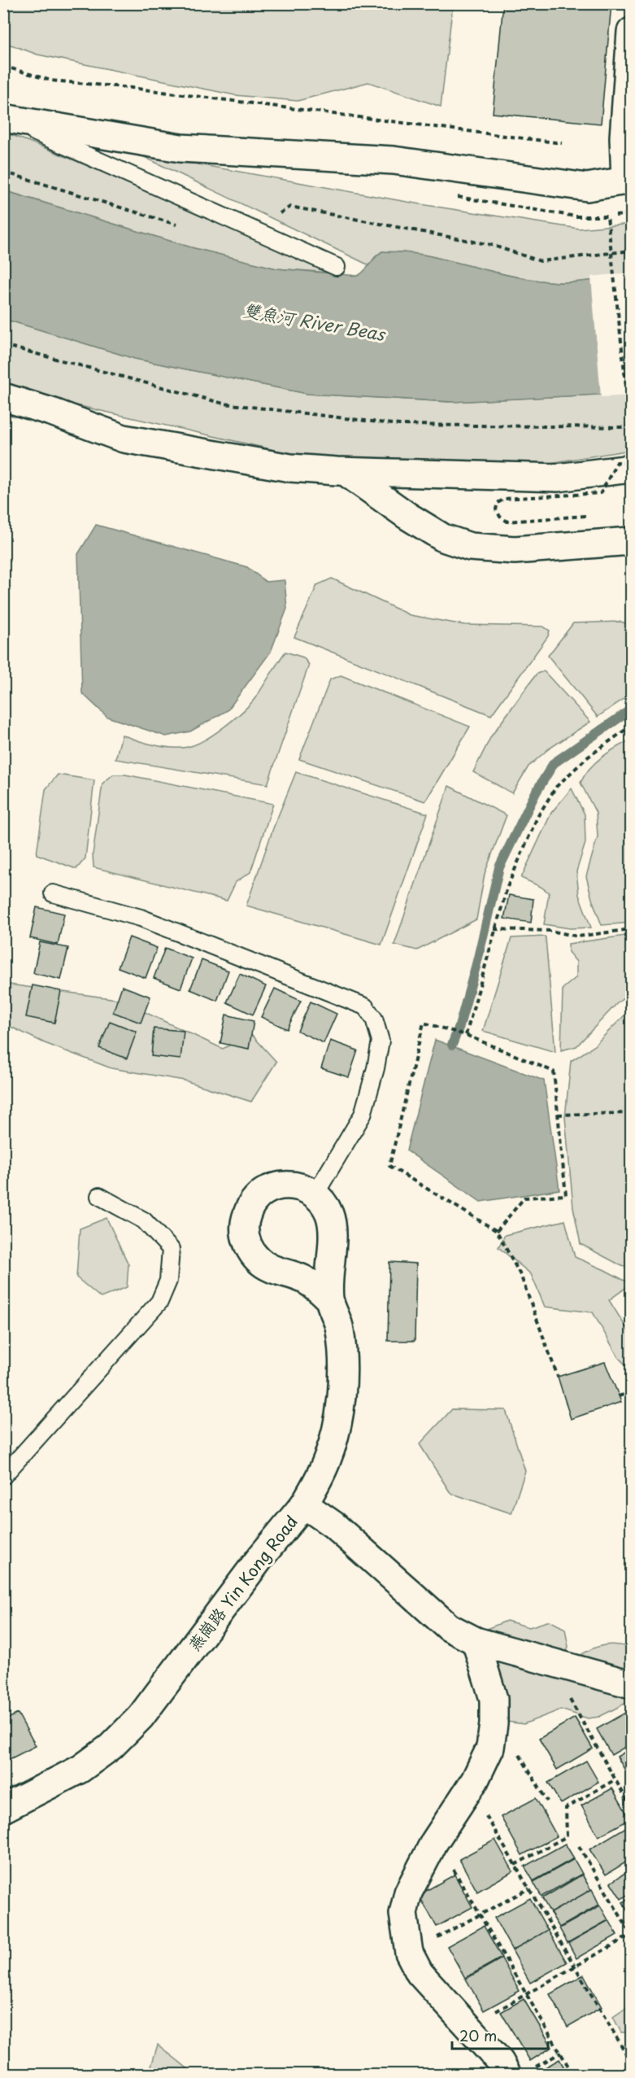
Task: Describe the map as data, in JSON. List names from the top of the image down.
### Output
{
  "streets": {
    "street": ["燕崗路 Yin Kong Road"]
  },
  "water": ["雙魚河 River Beas"],
  "scale_bar": "20 m"
}
